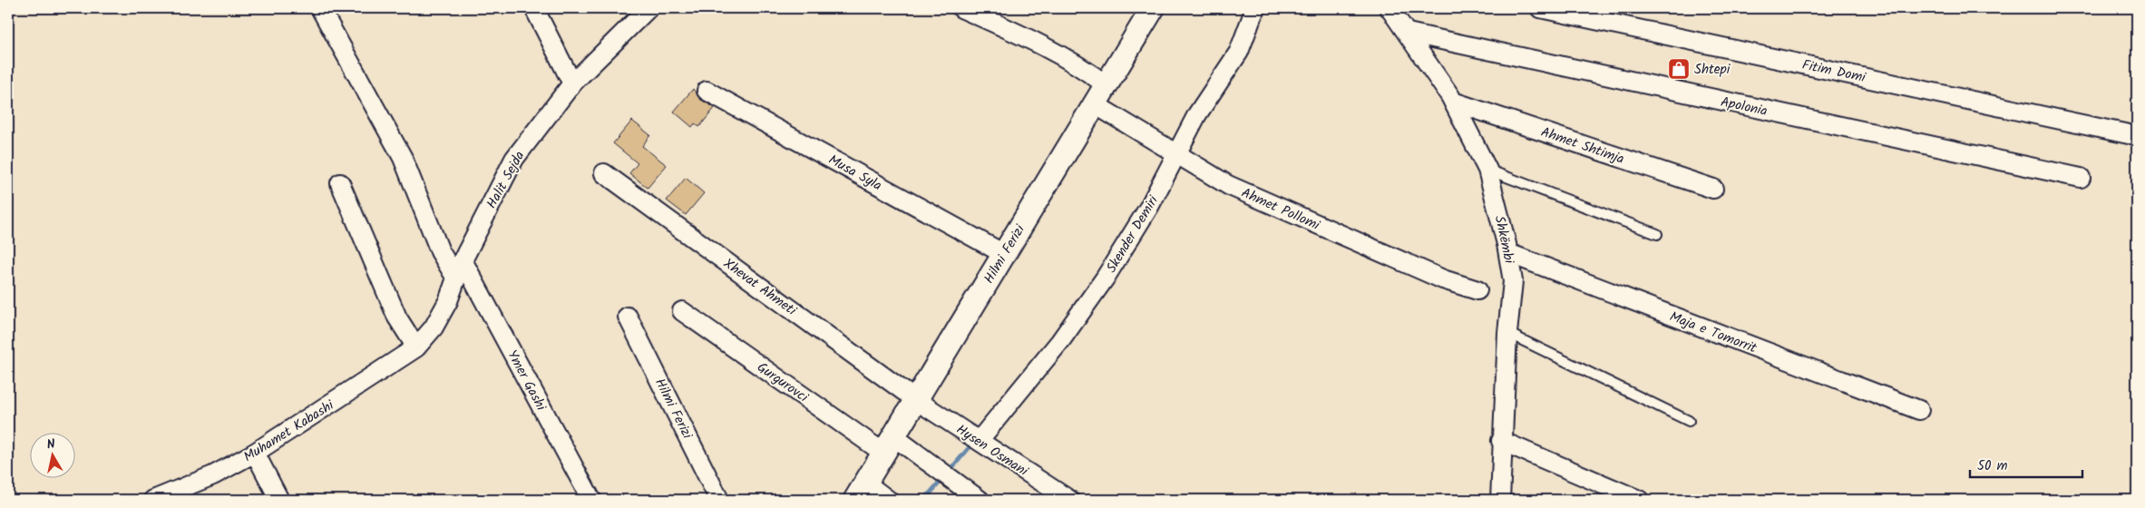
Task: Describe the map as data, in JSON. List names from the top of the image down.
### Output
{
  "streets": {
    "street": [
      "Fitim Domi",
      "Apolonia",
      "Ahmet Shtimja",
      "Musa Syla",
      "Halit Sejda",
      "Ahmet Pollomi",
      "Skender Demiri",
      "Shkëmbi",
      "Hilmi Ferizi",
      "Xhevat Ahmeti",
      "Maja e Tomorrit",
      "Ymer Gashi",
      "Gurgurovci",
      "Muhamet Kabashi",
      "Hysen Osmani"
    ]
  },
  "crossings": [
    ["Apolonia", "Shkëmbi"],
    ["Ahmet Shtimja", "Shkëmbi"],
    ["Musa Syla", "Hilmi Ferizi"],
    ["Halit Sejda", "Ymer Gashi"],
    ["Halit Sejda", "Muhamet Kabashi"],
    ["Ahmet Pollomi", "Skender Demiri"],
    ["Ahmet Pollomi", "Hilmi Ferizi"],
    ["Skender Demiri", "Hysen Osmani"],
    ["Shkëmbi", "Maja e Tomorrit"],
    ["Hilmi Ferizi", "Xhevat Ahmeti"],
    ["Hilmi Ferizi", "Gurgurovci"],
    ["Hilmi Ferizi", "Hysen Osmani"],
    ["Xhevat Ahmeti", "Hysen Osmani"],
    ["Ymer Gashi", "Muhamet Kabashi"]
  ],
  "places": {
    "shop": ["Shtepi"]
  },
  "scale_bar": "50 m",
  "north": "top"
}
